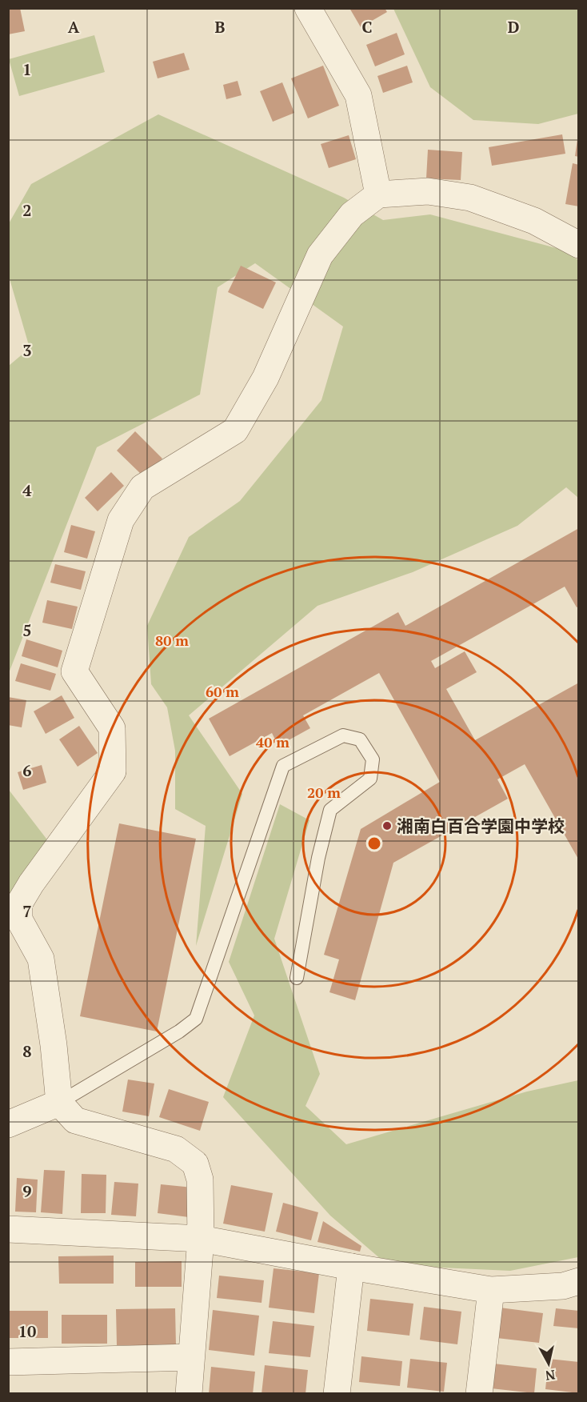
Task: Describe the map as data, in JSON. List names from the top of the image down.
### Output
{
  "places": ["湘南白百合学園中学校"],
  "north": "bottom",
  "grid": {
    "columns": [
      "A",
      "B",
      "C",
      "D"
    ],
    "rows": [
      "1",
      "2",
      "3",
      "4",
      "5",
      "6",
      "7",
      "8",
      "9",
      "10"
    ]
  },
  "rings": [
    "80 m",
    "60 m",
    "40 m",
    "20 m"
  ]
}
